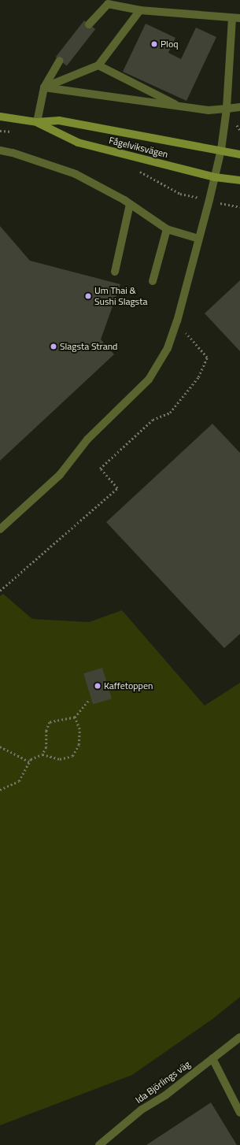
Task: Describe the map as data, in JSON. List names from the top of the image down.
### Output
{
  "streets": {
    "main road": ["Fågelviksvägen"],
    "street": ["Ida Björlings väg"]
  },
  "places": [
    "Ploq",
    "Um Thai & Sushi Slagsta",
    "Slagsta Strand",
    "Kaffetoppen"
  ]
}
